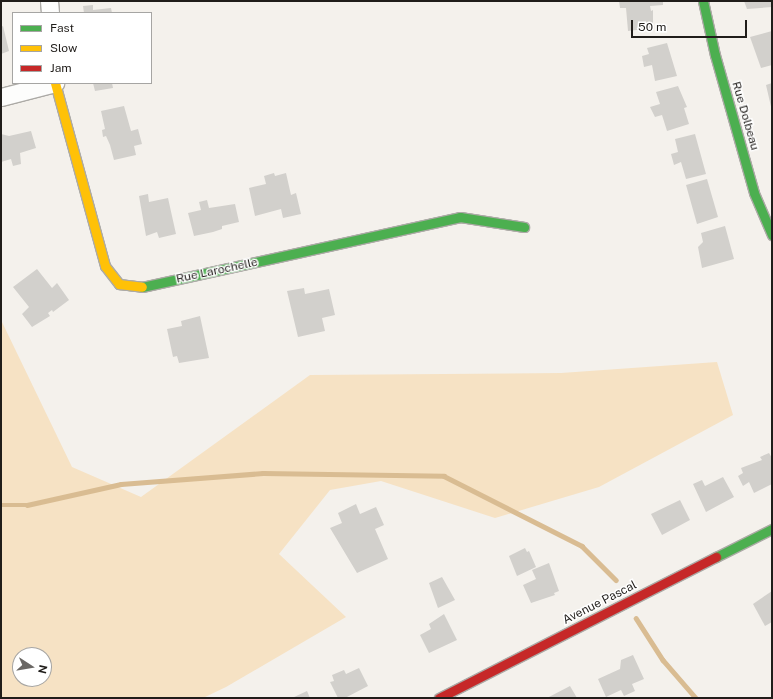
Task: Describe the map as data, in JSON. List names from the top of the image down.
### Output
{
  "streets": {
    "street": ["Rue Dolbeau", "Rue Larochelle", "Avenue Pascal"]
  },
  "legend": ["Fast", "Slow", "Jam"],
  "scale_bar": "50 m",
  "north": "right"
}
